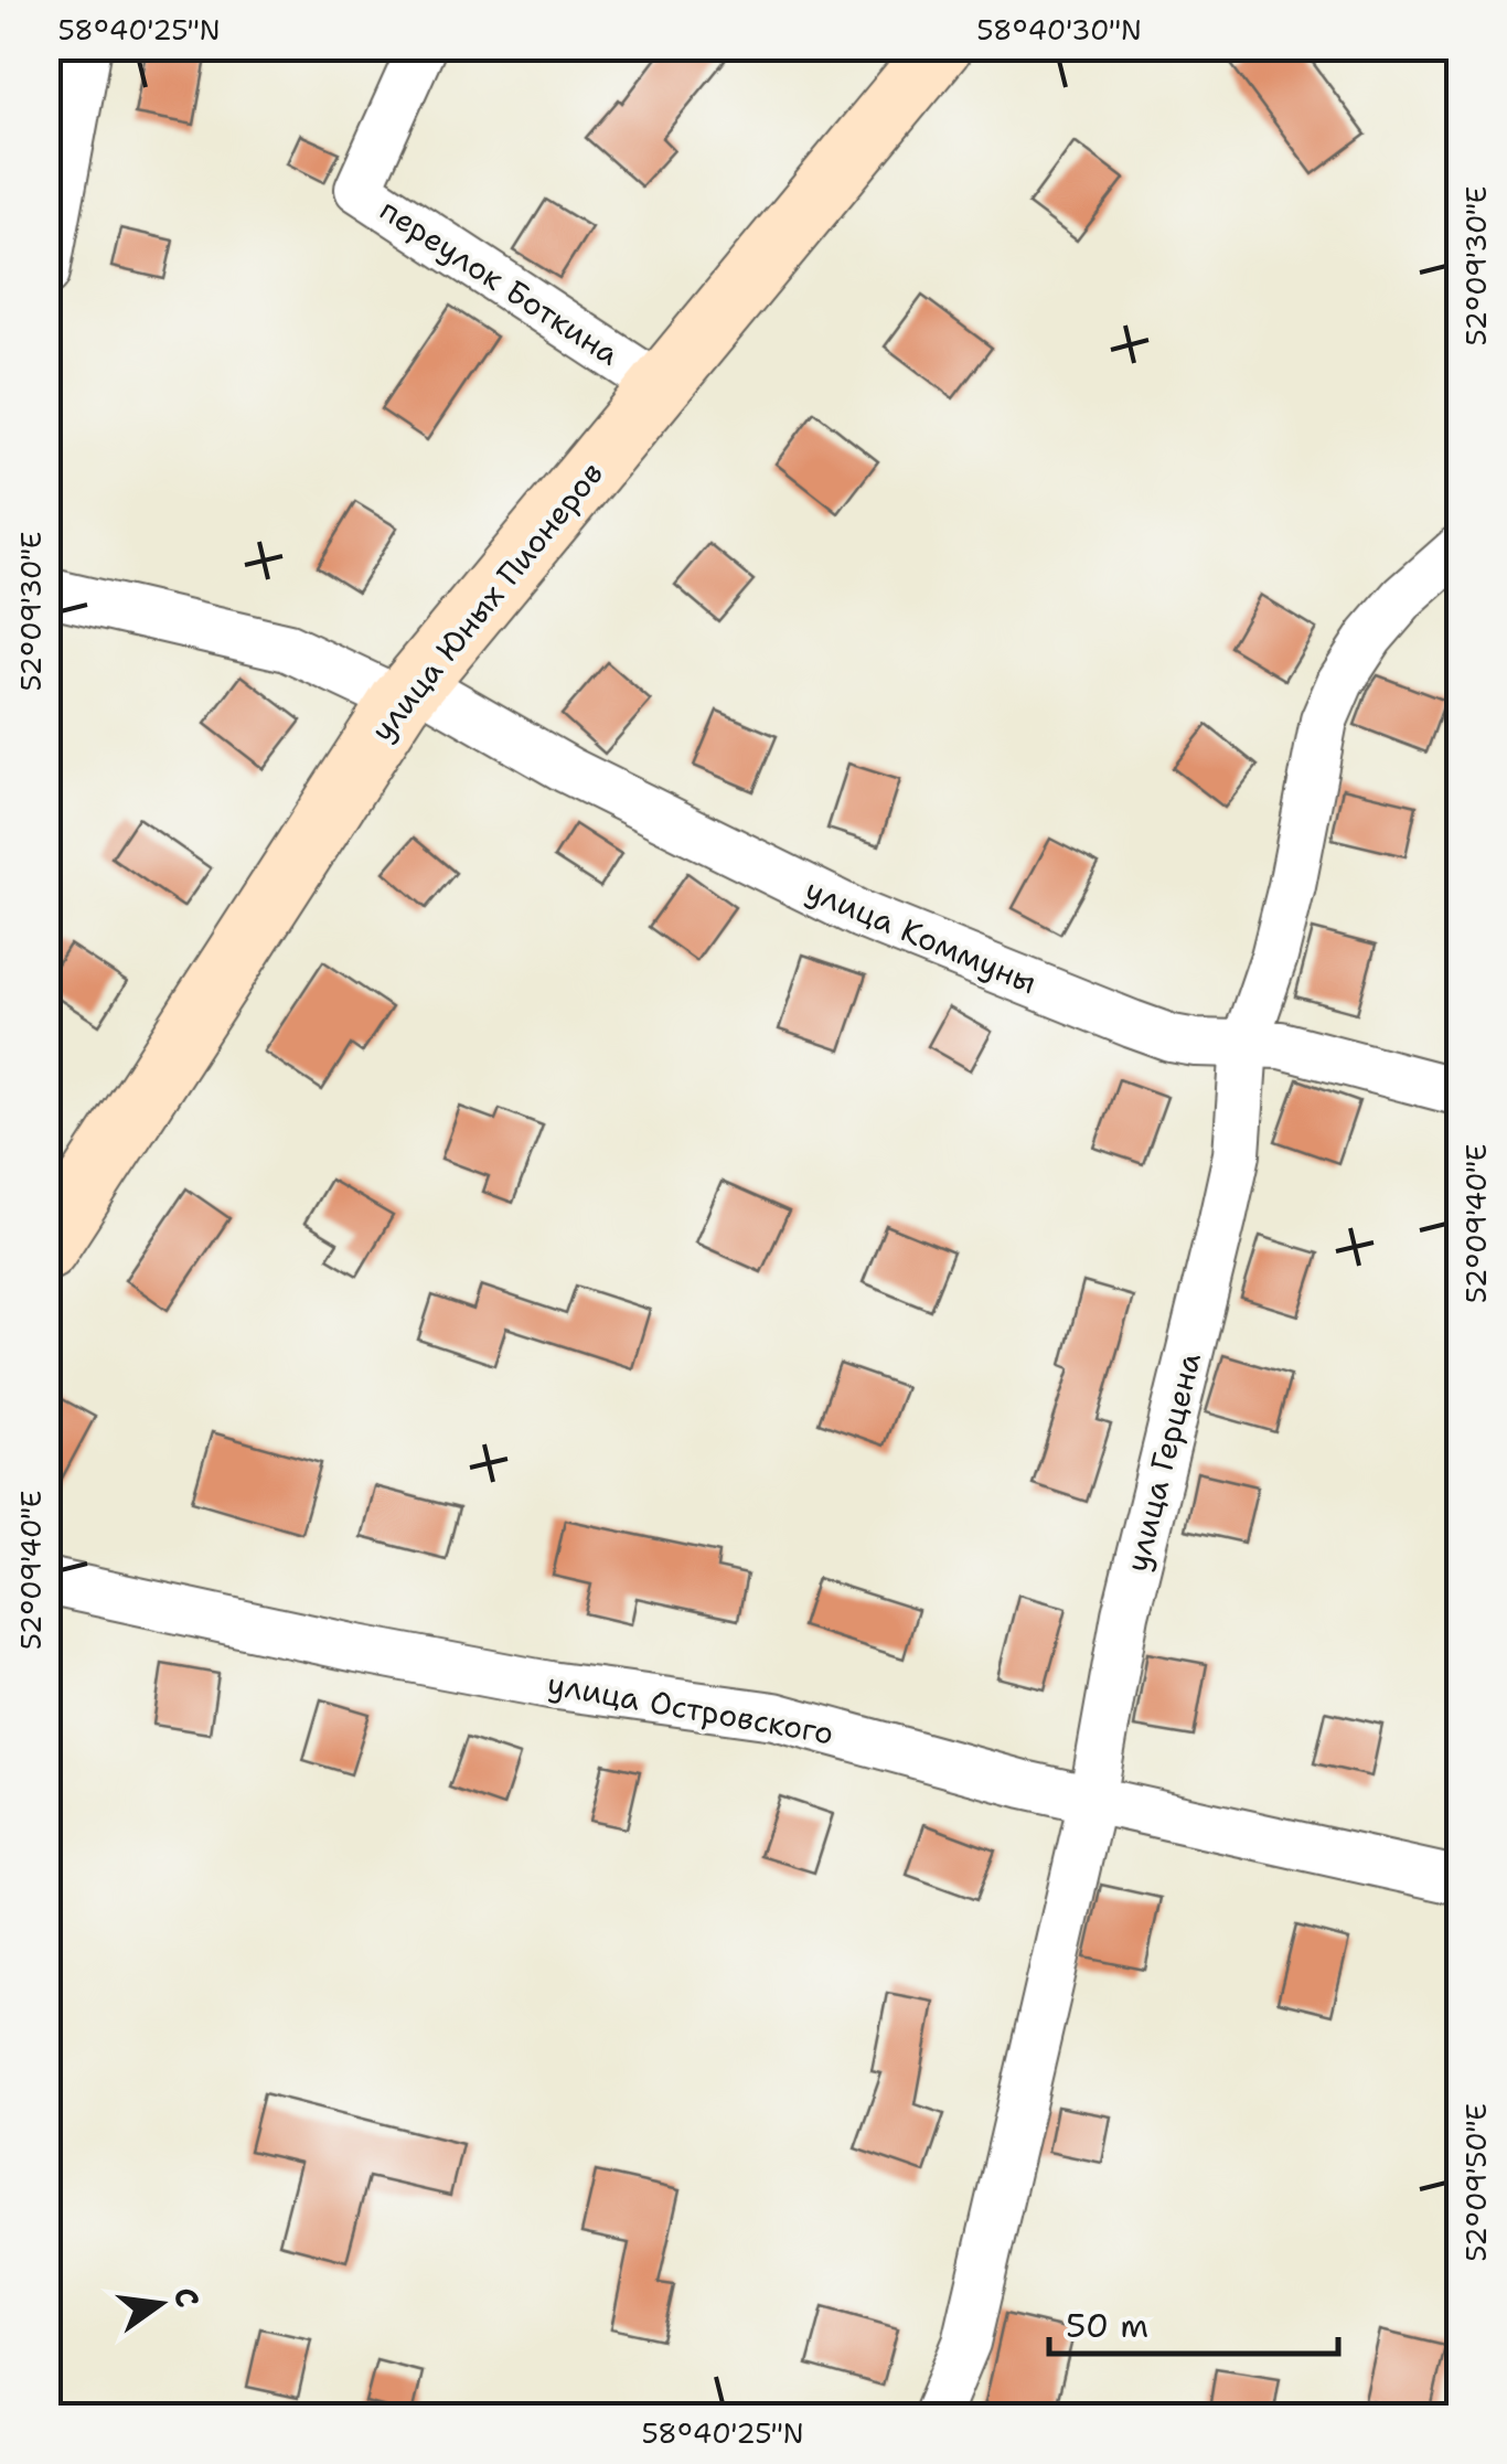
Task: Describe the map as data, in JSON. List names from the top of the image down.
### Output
{
  "streets": {
    "main road": ["улица Юных Пионеров"],
    "street": [
      "переулок Боткина",
      "улица Коммуны",
      "улица Герцена",
      "улица Островского"
    ]
  },
  "crossings": [
    ["переулок Боткина", "улица Юных Пионеров"],
    ["улица Юных Пионеров", "улица Коммуны"],
    ["улица Коммуны", "улица Герцена"],
    ["улица Герцена", "улица Островского"]
  ],
  "scale_bar": "50 m",
  "north": "right",
  "coordinates": [
    "58°40'25\"N",
    "58°40'30\"N",
    "52°09'30\"E",
    "52°09'40\"E",
    "52°09'50\"E"
  ]
}
